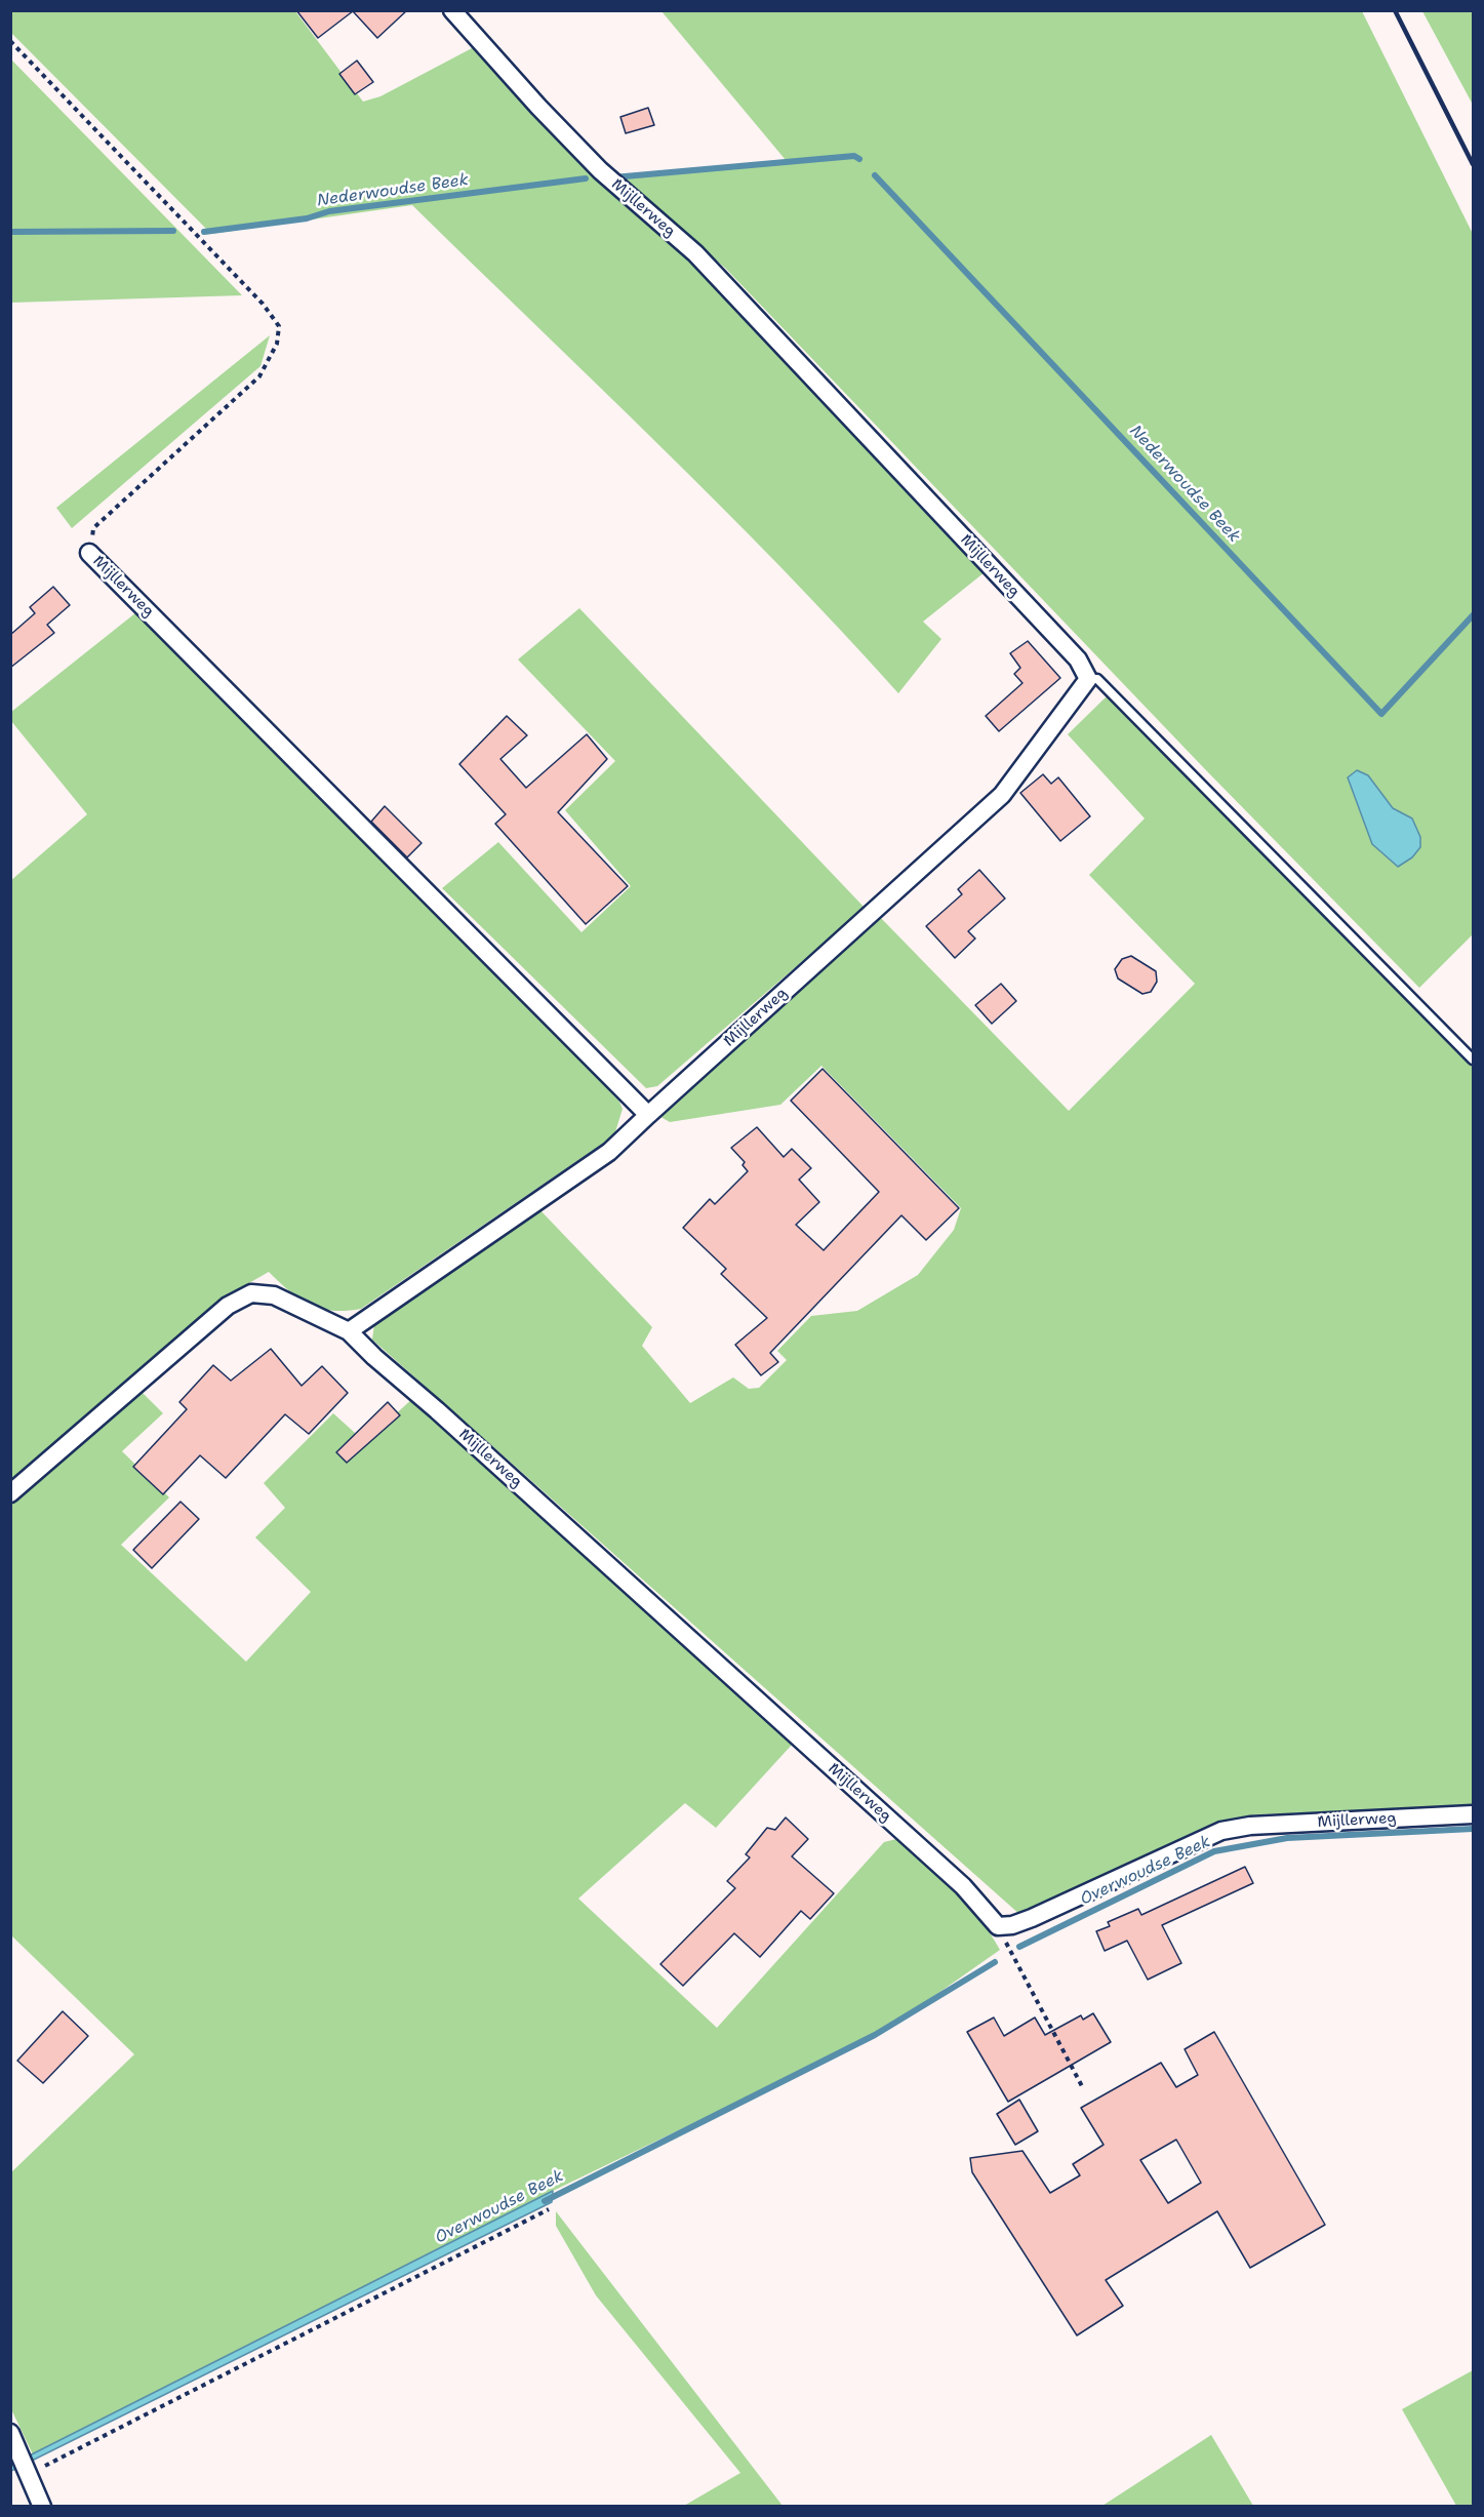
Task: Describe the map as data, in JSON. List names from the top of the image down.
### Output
{
  "streets": {
    "street": ["Mijllerweg"]
  },
  "water": ["Nederwoudse Beek", "Overwoudse Beek"]
}
